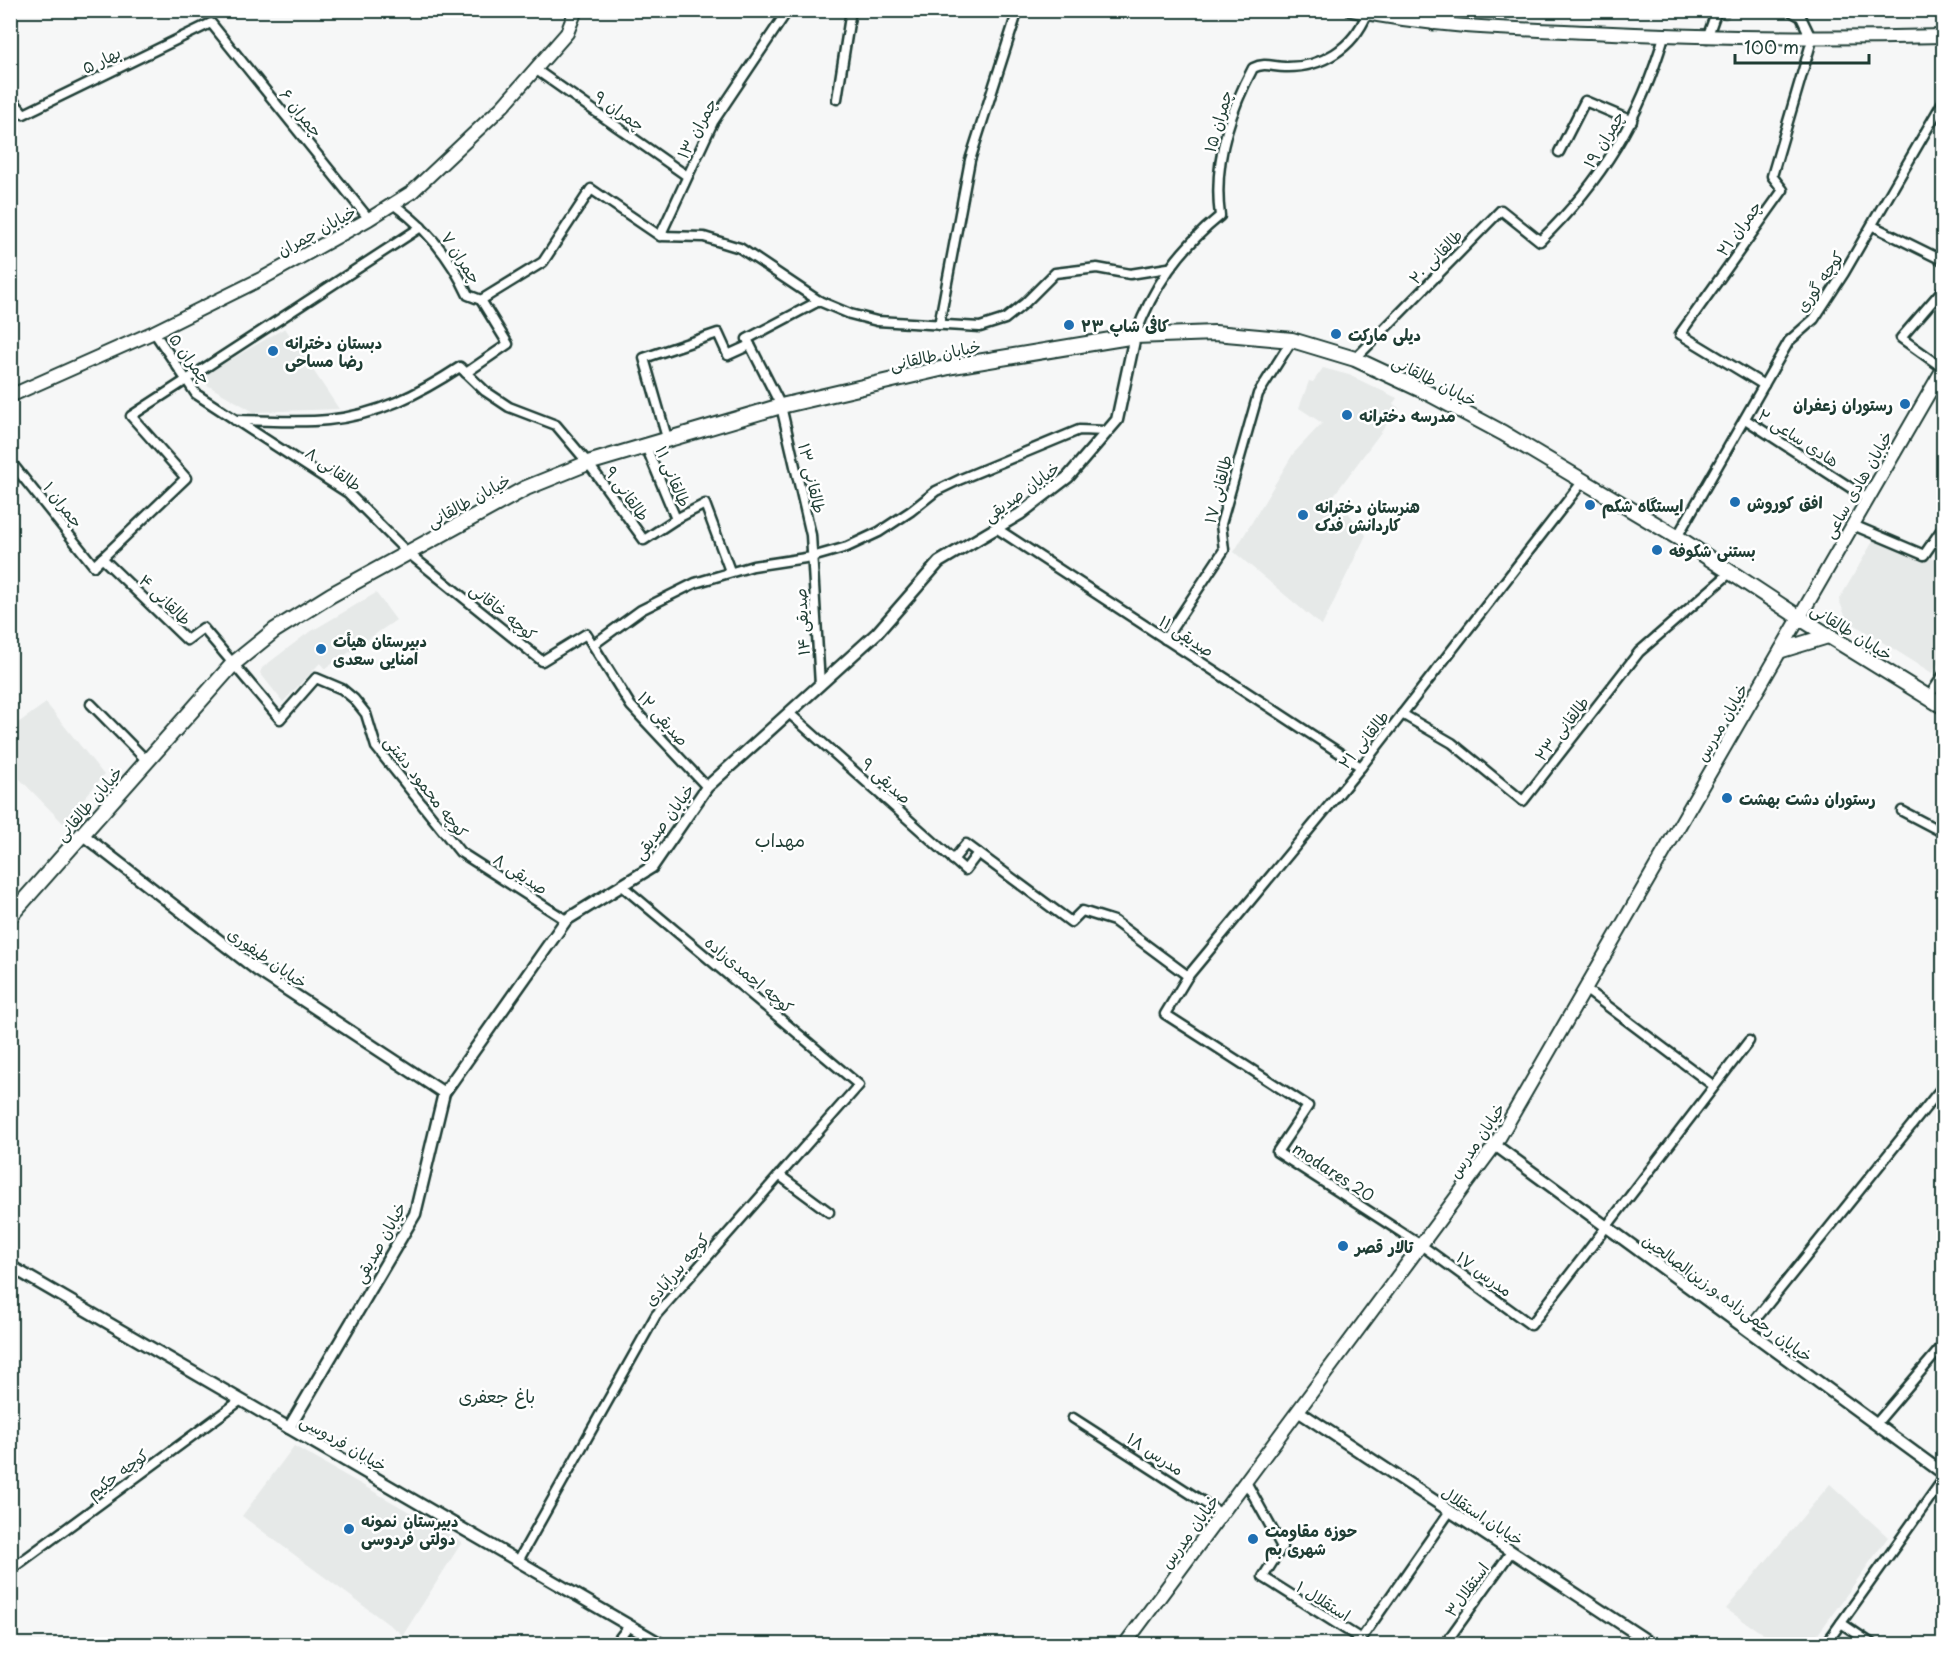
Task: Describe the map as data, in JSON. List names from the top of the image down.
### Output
{
  "streets": {
    "main road": [
      "خیابان چمران",
      "خیابان طالقانی",
      "خیابان هادی ساعی",
      "خیابان مدرس"
    ],
    "street": [
      "بهار ۵",
      "چمران ۹",
      "چمران ۶",
      "چمران ۱۵",
      "چمران ۱۳",
      "چمران ۱۹",
      "چمران ۲۱",
      "طالقانی ۲۰",
      "چمران ۷",
      "کوچه گوری",
      "چمران ۵",
      "هادی ساعی ۲",
      "طالقانی ۸",
      "طالقانی ۱۱",
      "طالقانی ۱۳",
      "طالقانی ۱۷",
      "خیابان صدیقی",
      "طالقانی ۹",
      "چمران ۱",
      "طالقانی ۴",
      "کوچه خاقانی",
      "صدیقی ۱۴",
      "صدیقی ۱۱",
      "صدیقی ۱۲",
      "طالقانی ۲۳",
      "طالقانی ۲۱",
      "صدیقی ۹",
      "کوچه محمود دشتی",
      "صدیقی ۸",
      "خیابان طیفوری",
      "کوچه احمدی‌زاده",
      "modares 20",
      "کوچه بدرآبادی",
      "مدرس ۱۷",
      "خیابان رحمی‌زاده و زین‌الصالحین",
      "خیابان فردوسی",
      "مدرس ۱۸",
      "کوچه حکیم",
      "خیابان استقلال",
      "استقلال۳",
      "استقلال ۱"
    ]
  },
  "crossings": [
    ["بهار ۵", "چمران ۶"],
    ["چمران ۹", "چمران ۱۳"],
    ["چمران ۹", "خیابان چمران"],
    ["چمران ۶", "خیابان چمران"],
    ["چمران ۱۹", "طالقانی ۲۰"],
    ["چمران ۲۱", "کوچه گوری"],
    ["خیابان چمران", "چمران ۷"],
    ["خیابان چمران", "چمران ۵"],
    ["طالقانی ۲۰", "خیابان طالقانی"],
    ["چمران ۷", "طالقانی ۹"],
    ["کوچه گوری", "خیابان طالقانی"],
    ["کوچه گوری", "هادی ساعی ۲"],
    ["خیابان طالقانی", "طالقانی ۸"],
    ["خیابان طالقانی", "طالقانی ۱۱"],
    ["خیابان طالقانی", "طالقانی ۱۳"],
    ["خیابان طالقانی", "خیابان هادی ساعی"],
    ["خیابان طالقانی", "طالقانی ۱۷"],
    ["خیابان طالقانی", "خیابان صدیقی"],
    ["خیابان طالقانی", "طالقانی ۹"],
    ["خیابان طالقانی", "طالقانی ۴"],
    ["خیابان طالقانی", "کوچه خاقانی"],
    ["خیابان طالقانی", "خیابان مدرس"],
    ["خیابان طالقانی", "طالقانی ۲۳"],
    ["خیابان طالقانی", "طالقانی ۲۱"],
    ["خیابان طالقانی", "کوچه محمود دشتی"],
    ["خیابان طالقانی", "خیابان طیفوری"],
    ["چمران ۵", "طالقانی ۸"],
    ["هادی ساعی ۲", "خیابان هادی ساعی"],
    ["طالقانی ۸", "کوچه خاقانی"],
    ["طالقانی ۱۱", "طالقانی ۹"],
    ["طالقانی ۱۳", "صدیقی ۱۴"],
    ["خیابان هادی ساعی", "خیابان مدرس"],
    ["طالقانی ۱۷", "صدیقی ۱۱"],
    ["خیابان صدیقی", "صدیقی ۱۴"],
    ["خیابان صدیقی", "صدیقی ۱۱"],
    ["خیابان صدیقی", "صدیقی ۱۲"],
    ["خیابان صدیقی", "صدیقی ۹"],
    ["خیابان صدیقی", "صدیقی ۸"],
    ["خیابان صدیقی", "خیابان طیفوری"],
    ["خیابان صدیقی", "کوچه احمدی‌زاده"],
    ["خیابان صدیقی", "خیابان فردوسی"],
    ["چمران ۱", "طالقانی ۴"],
    ["طالقانی ۴", "کوچه محمود دشتی"],
    ["کوچه خاقانی", "صدیقی ۱۲"],
    ["صدیقی ۱۱", "طالقانی ۲۱"],
    ["خیابان مدرس", "modares 20"],
    ["خیابان مدرس", "مدرس ۱۷"],
    ["خیابان مدرس", "خیابان رحمی‌زاده و زین‌الصالحین"],
    ["خیابان مدرس", "مدرس ۱۸"],
    ["خیابان مدرس", "خیابان استقلال"],
    ["خیابان مدرس", "استقلال ۱"],
    ["طالقانی ۲۳", "طالقانی ۲۱"],
    ["طالقانی ۲۱", "modares 20"],
    ["کوچه محمود دشتی", "صدیقی ۸"],
    ["کوچه احمدی‌زاده", "کوچه بدرآبادی"],
    ["modares 20", "مدرس ۱۷"],
    ["کوچه بدرآبادی", "خیابان فردوسی"],
    ["مدرس ۱۷", "خیابان رحمی‌زاده و زین‌الصالحین"],
    ["خیابان فردوسی", "کوچه حکیم"],
    ["خیابان استقلال", "استقلال۳"],
    ["خیابان استقلال", "استقلال ۱"]
  ],
  "districts": ["مهداب", "باغ جعفری"],
  "places": [
    "کافی شاپ ۲۳",
    "دیلی مارکت",
    "دبستان دخترانه رضا مساحی",
    "رستوران زعفران",
    "مدرسه دخترانه",
    "افق کوروش",
    "ایستگاه شکم",
    "هنرستان دخترانه کاردانش فدک",
    "بستنی شکوفه",
    "دبیرستان هیأت امنایی سعدی",
    "رستوران دشت بهشت",
    "تالار قصر",
    "دبیرستان نمونه دولتی فردوسی",
    "حوزه مقاومت شهری بم"
  ],
  "scale_bar": "100 m"
}
